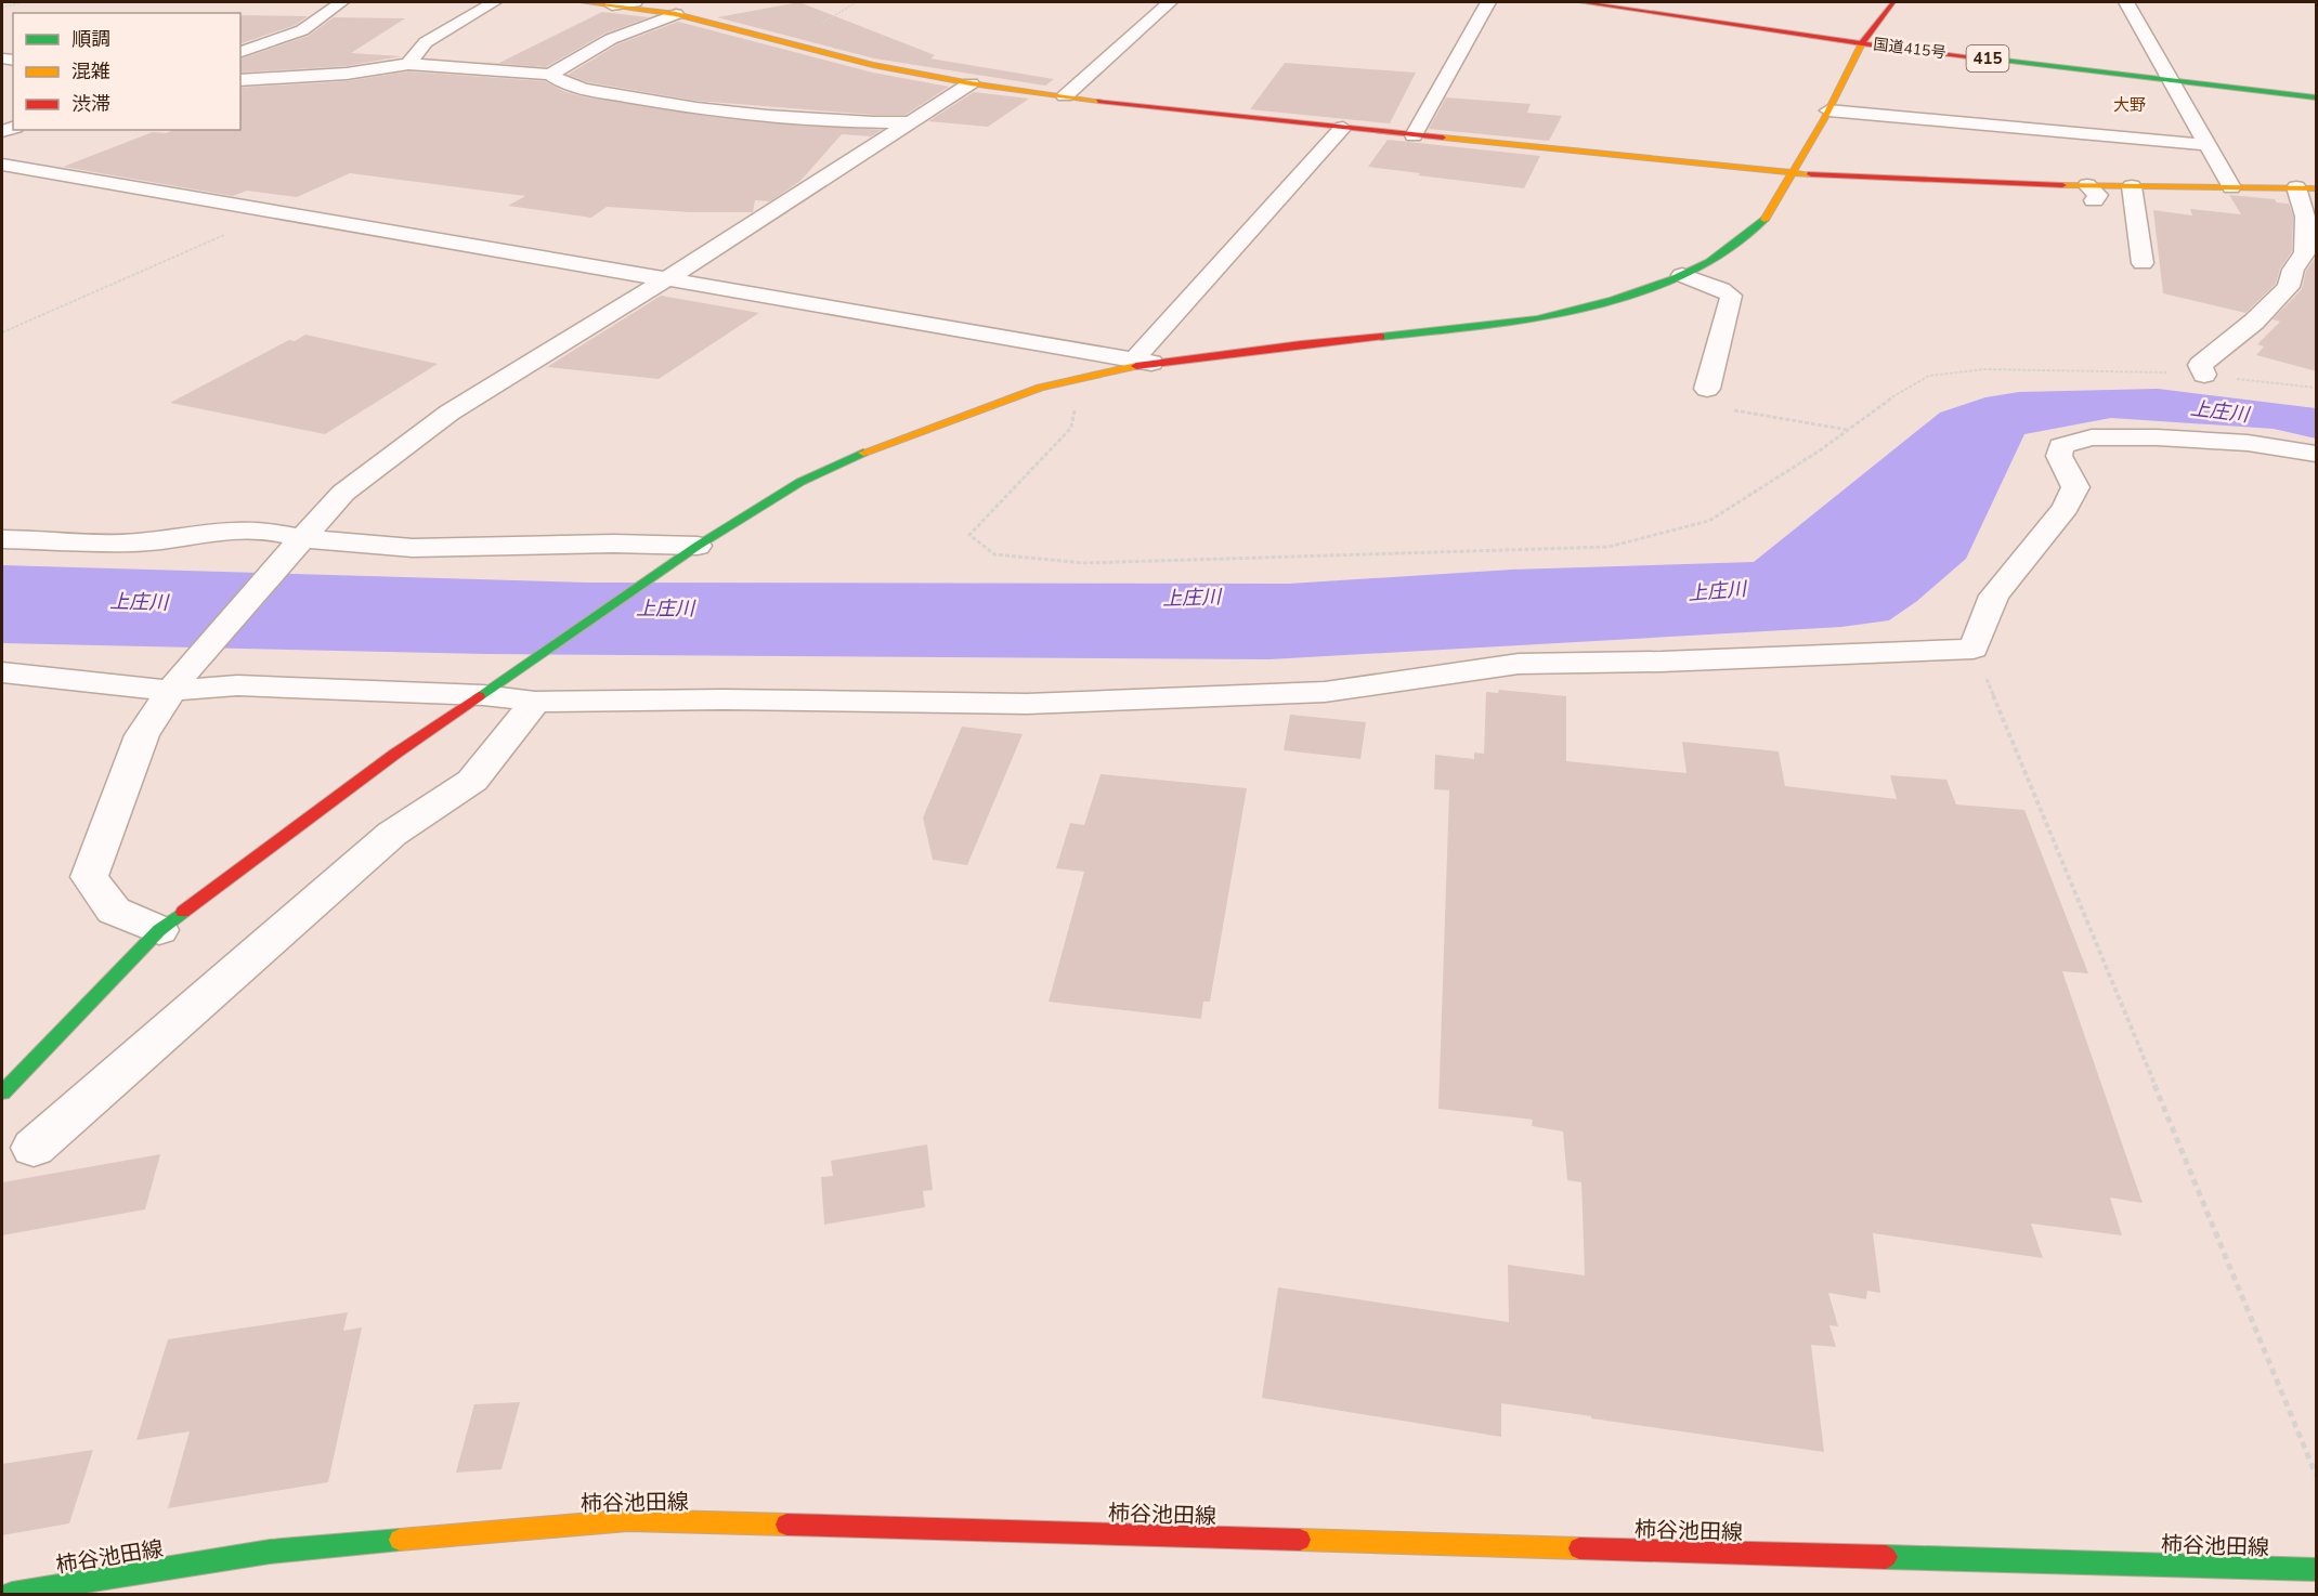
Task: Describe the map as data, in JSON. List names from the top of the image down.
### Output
{
  "streets": {
    "main road": ["国道415号", "415", "柿谷池田線"]
  },
  "districts": ["大野"],
  "water": ["上庄川"],
  "legend": ["順調", "混雑", "渋滞"]
}
